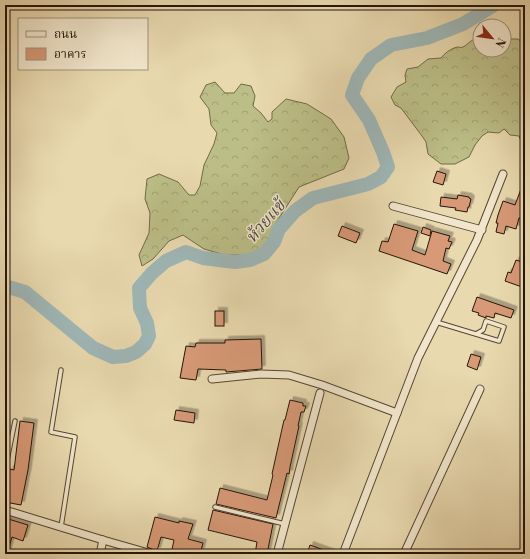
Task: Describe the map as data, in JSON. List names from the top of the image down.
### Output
{
  "water": ["ห้วยแข้"],
  "legend": ["ถนน", "อาคาร"],
  "north": "bottom right"
}
